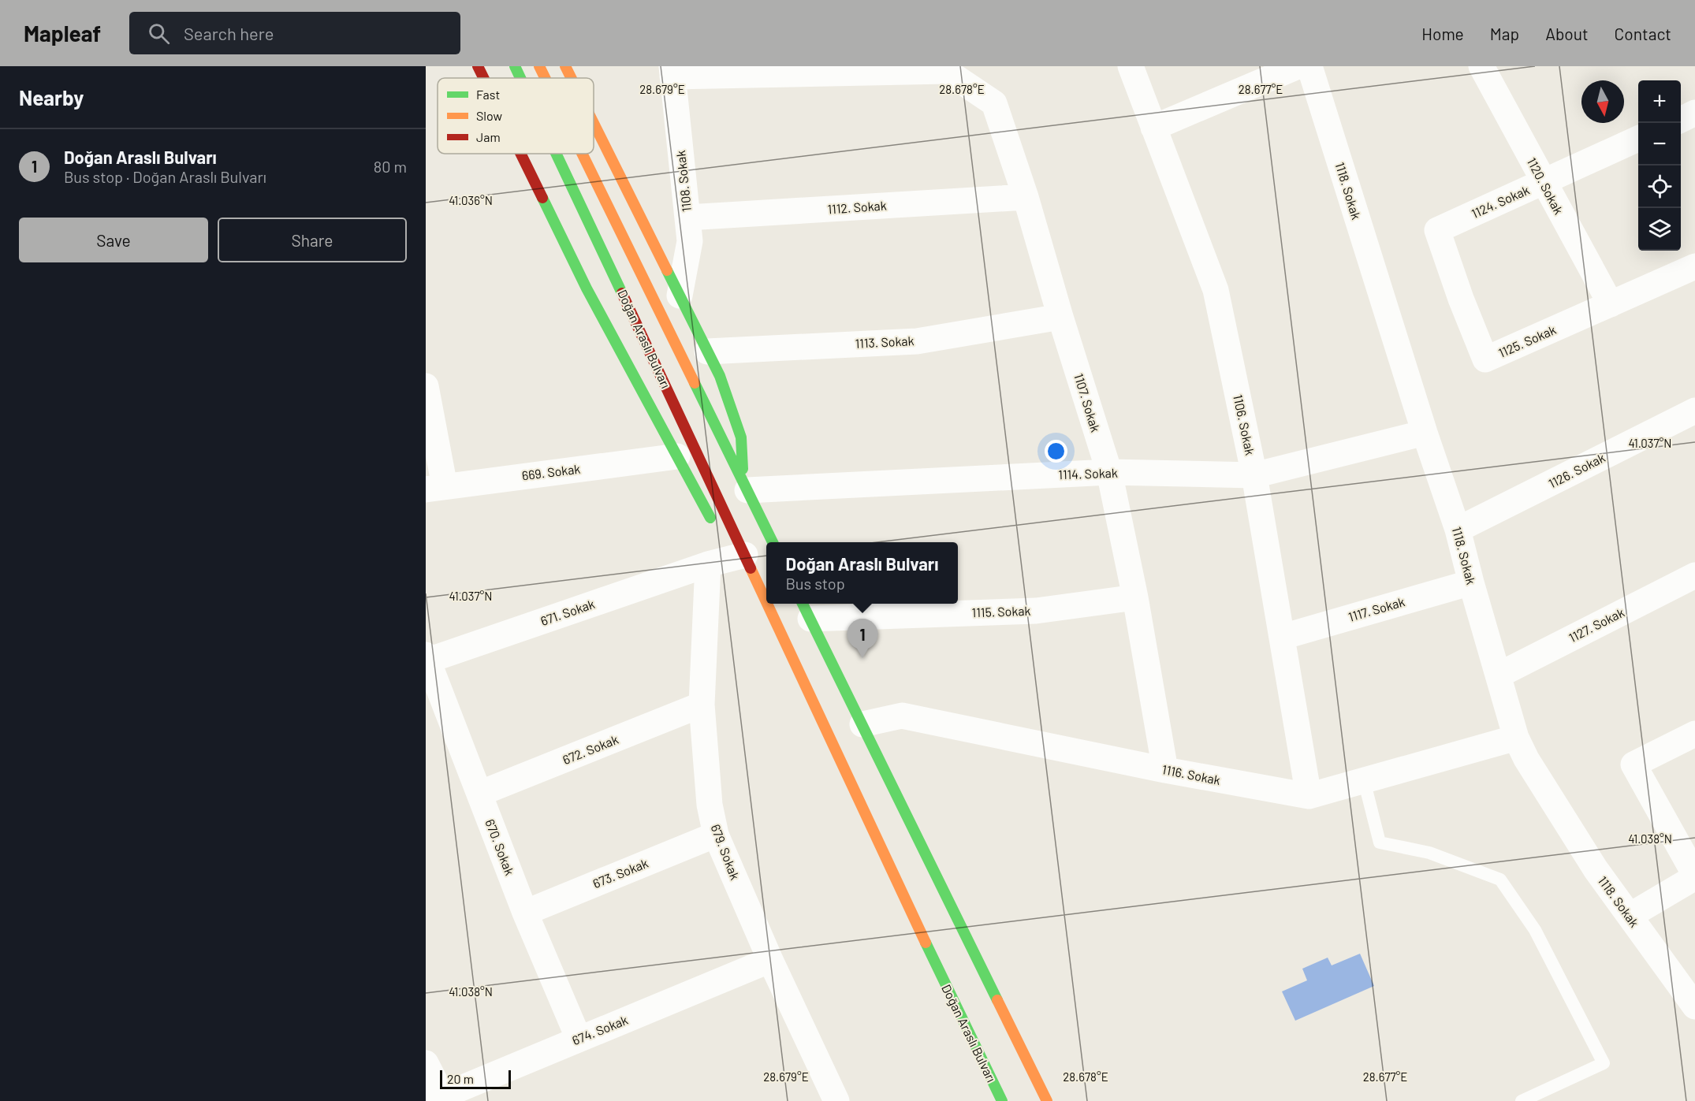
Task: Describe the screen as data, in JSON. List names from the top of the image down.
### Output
{
  "streets": {
    "main road": ["Doğan Araslı Bulvarı"],
    "street": [
      "1108. Sokak",
      "1120. Sokak",
      "1118. Sokak",
      "1124. Sokak",
      "1112. Sokak",
      "1125. Sokak",
      "1113. Sokak",
      "1107. Sokak",
      "1106. Sokak",
      "1126. Sokak",
      "669. Sokak",
      "1114. Sokak",
      "1117. Sokak",
      "1115. Sokak",
      "671. Sokak",
      "1127. Sokak",
      "672. Sokak",
      "1116. Sokak",
      "670. Sokak",
      "679. Sokak",
      "673. Sokak",
      "674. Sokak"
    ]
  },
  "crossings": [
    ["1108. Sokak", "1112. Sokak"],
    ["1120. Sokak", "1124. Sokak"],
    ["1120. Sokak", "1125. Sokak"],
    ["1118. Sokak", "1126. Sokak"],
    ["1118. Sokak", "1114. Sokak"],
    ["1118. Sokak", "1117. Sokak"],
    ["1118. Sokak", "1127. Sokak"],
    ["1118. Sokak", "1116. Sokak"],
    ["1124. Sokak", "1125. Sokak"],
    ["1112. Sokak", "1107. Sokak"],
    ["Doğan Araslı Bulvarı", "1114. Sokak"],
    ["1113. Sokak", "1107. Sokak"],
    ["1107. Sokak", "1114. Sokak"],
    ["1107. Sokak", "1115. Sokak"],
    ["1107. Sokak", "1116. Sokak"],
    ["1106. Sokak", "1114. Sokak"],
    ["1106. Sokak", "1117. Sokak"],
    ["1106. Sokak", "1116. Sokak"],
    ["671. Sokak", "670. Sokak"],
    ["671. Sokak", "679. Sokak"],
    ["672. Sokak", "670. Sokak"],
    ["672. Sokak", "679. Sokak"],
    ["670. Sokak", "673. Sokak"],
    ["670. Sokak", "674. Sokak"],
    ["679. Sokak", "673. Sokak"],
    ["679. Sokak", "674. Sokak"]
  ],
  "legend": ["Fast", "Slow", "Jam"],
  "scale_bar": "20 m",
  "north": "bottom",
  "page": {
    "header": "Mapleaf",
    "search": "Search here",
    "nav": [
      "Home",
      "Map",
      "About",
      "Contact"
    ],
    "heading": "Nearby",
    "map_buttons": ["+", "−"],
    "list": [
      {
        "mark": "1",
        "name": "Doğan Araslı Bulvarı",
        "note": "Bus stop · Doğan Araslı Bulvarı",
        "value": "80 m"
      }
    ],
    "buttons": ["Save", "Share"],
    "popup": ["Doğan Araslı Bulvarı", "Bus stop"],
    "pins": "1",
    "scale": "20 m"
  },
  "coordinates": [
    "28.679°E",
    "28.678°E",
    "28.677°E",
    "41.036°N",
    "41.037°N",
    "41.038°N"
  ]
}
